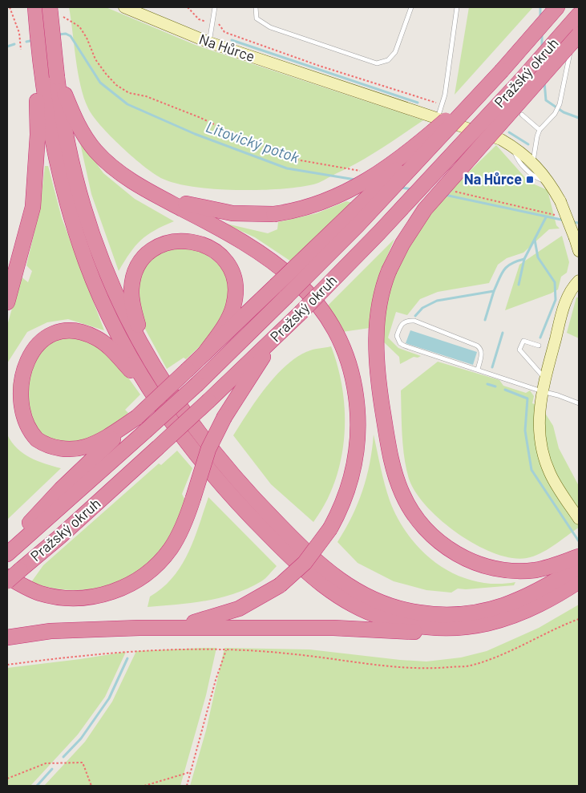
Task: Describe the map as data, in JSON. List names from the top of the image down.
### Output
{
  "streets": {
    "highway": ["Pražský okruh"],
    "main road": ["Na Hůrce"]
  },
  "water": ["Litovický potok"],
  "places": {
    "transit": ["Na Hůrce"]
  }
}
